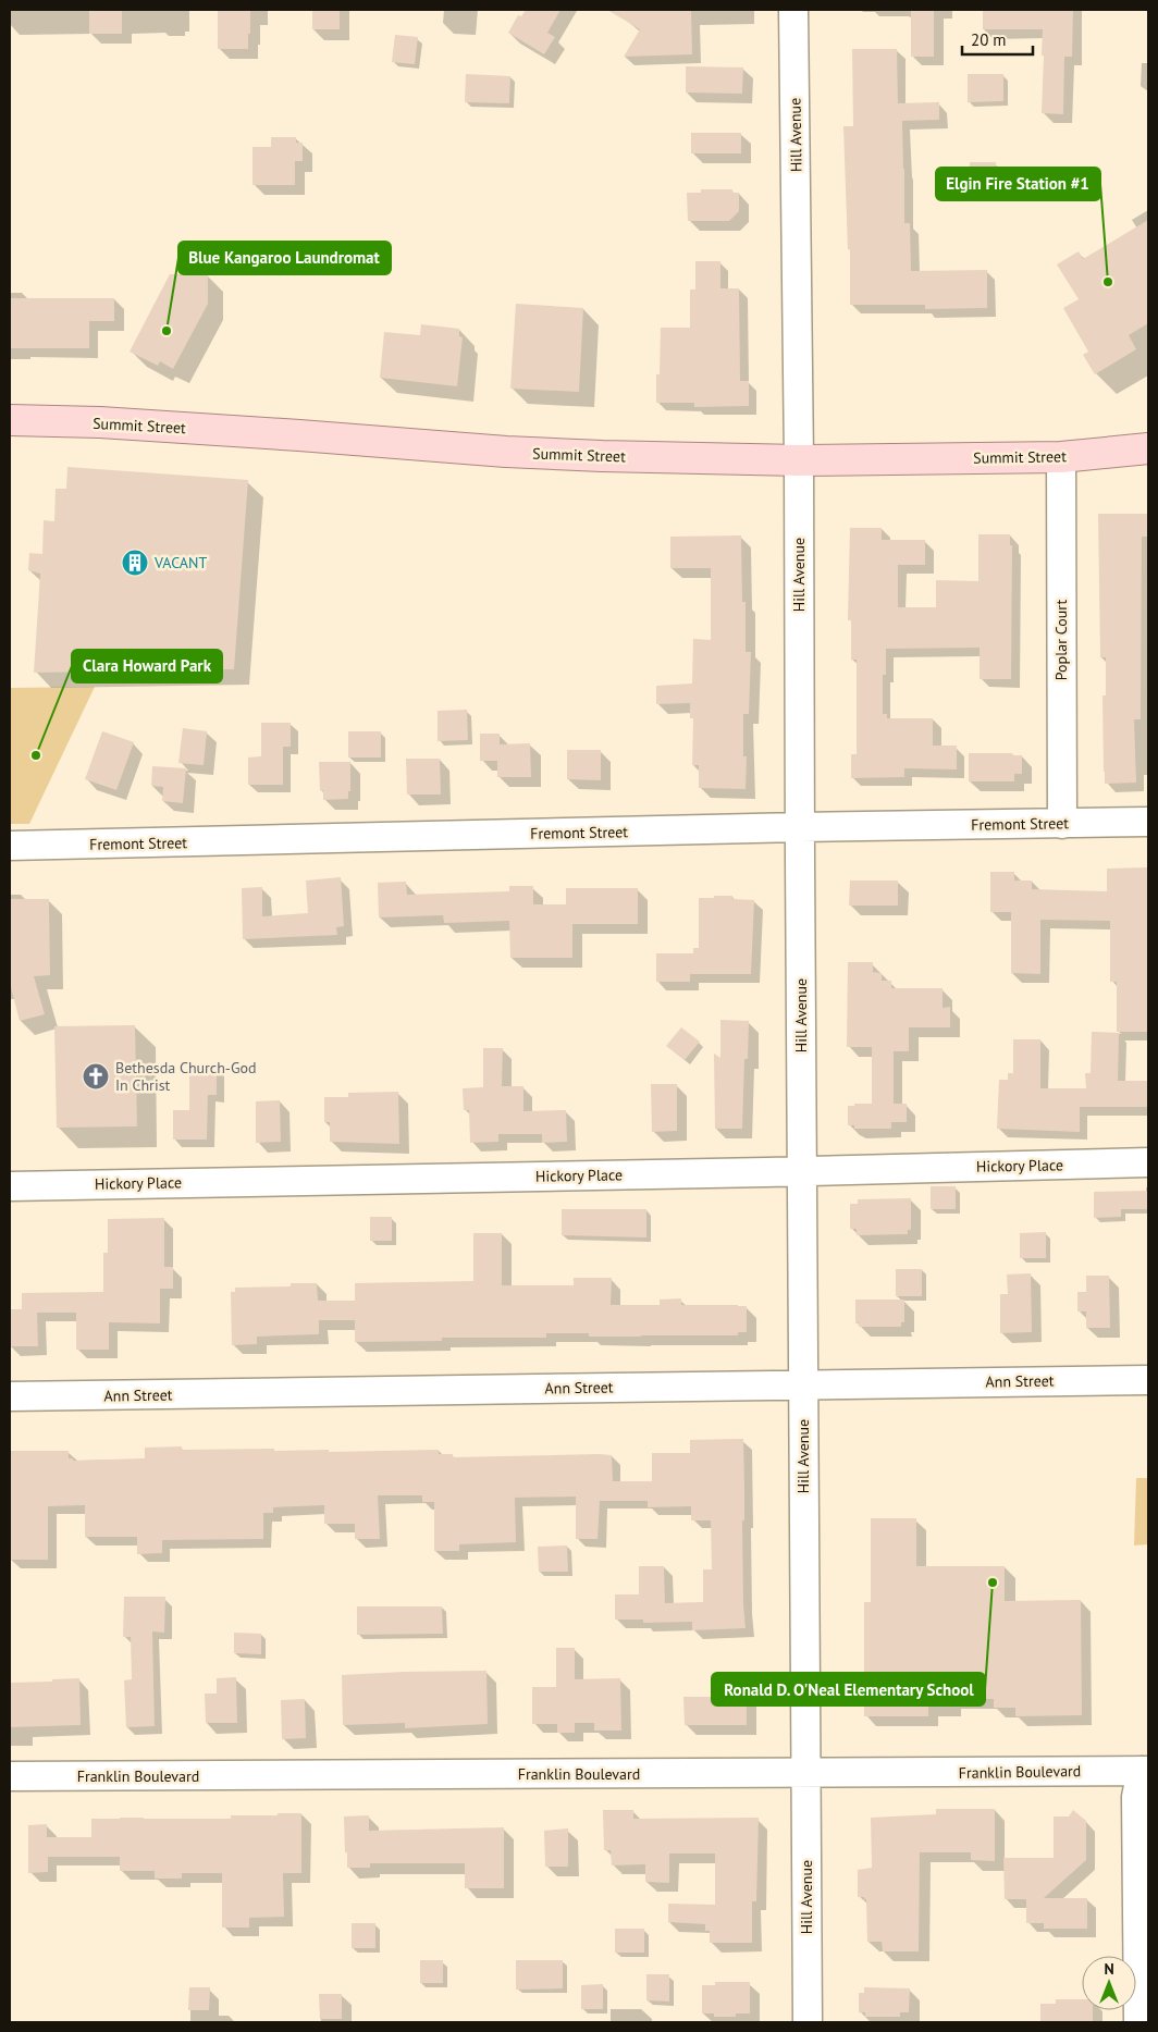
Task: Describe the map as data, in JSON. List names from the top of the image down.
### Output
{
  "streets": {
    "main road": ["Summit Street"],
    "street": [
      "Hill Avenue",
      "Poplar Court",
      "Fremont Street",
      "Hickory Place",
      "Ann Street",
      "Franklin Boulevard"
    ]
  },
  "crossings": [
    ["Hill Avenue", "Summit Street"],
    ["Hill Avenue", "Fremont Street"],
    ["Hill Avenue", "Hickory Place"],
    ["Hill Avenue", "Ann Street"],
    ["Hill Avenue", "Franklin Boulevard"],
    ["Summit Street", "Poplar Court"],
    ["Poplar Court", "Fremont Street"]
  ],
  "places": {
    "other": [
      "Elgin Fire Station #1",
      "Blue Kangaroo Laundromat",
      "Clara Howard Park",
      "Ronald D. O'Neal Elementary School"
    ],
    "building": ["VACANT"],
    "church": ["Bethesda Church-God In Christ"]
  },
  "scale_bar": "20 m",
  "north": "top"
}
